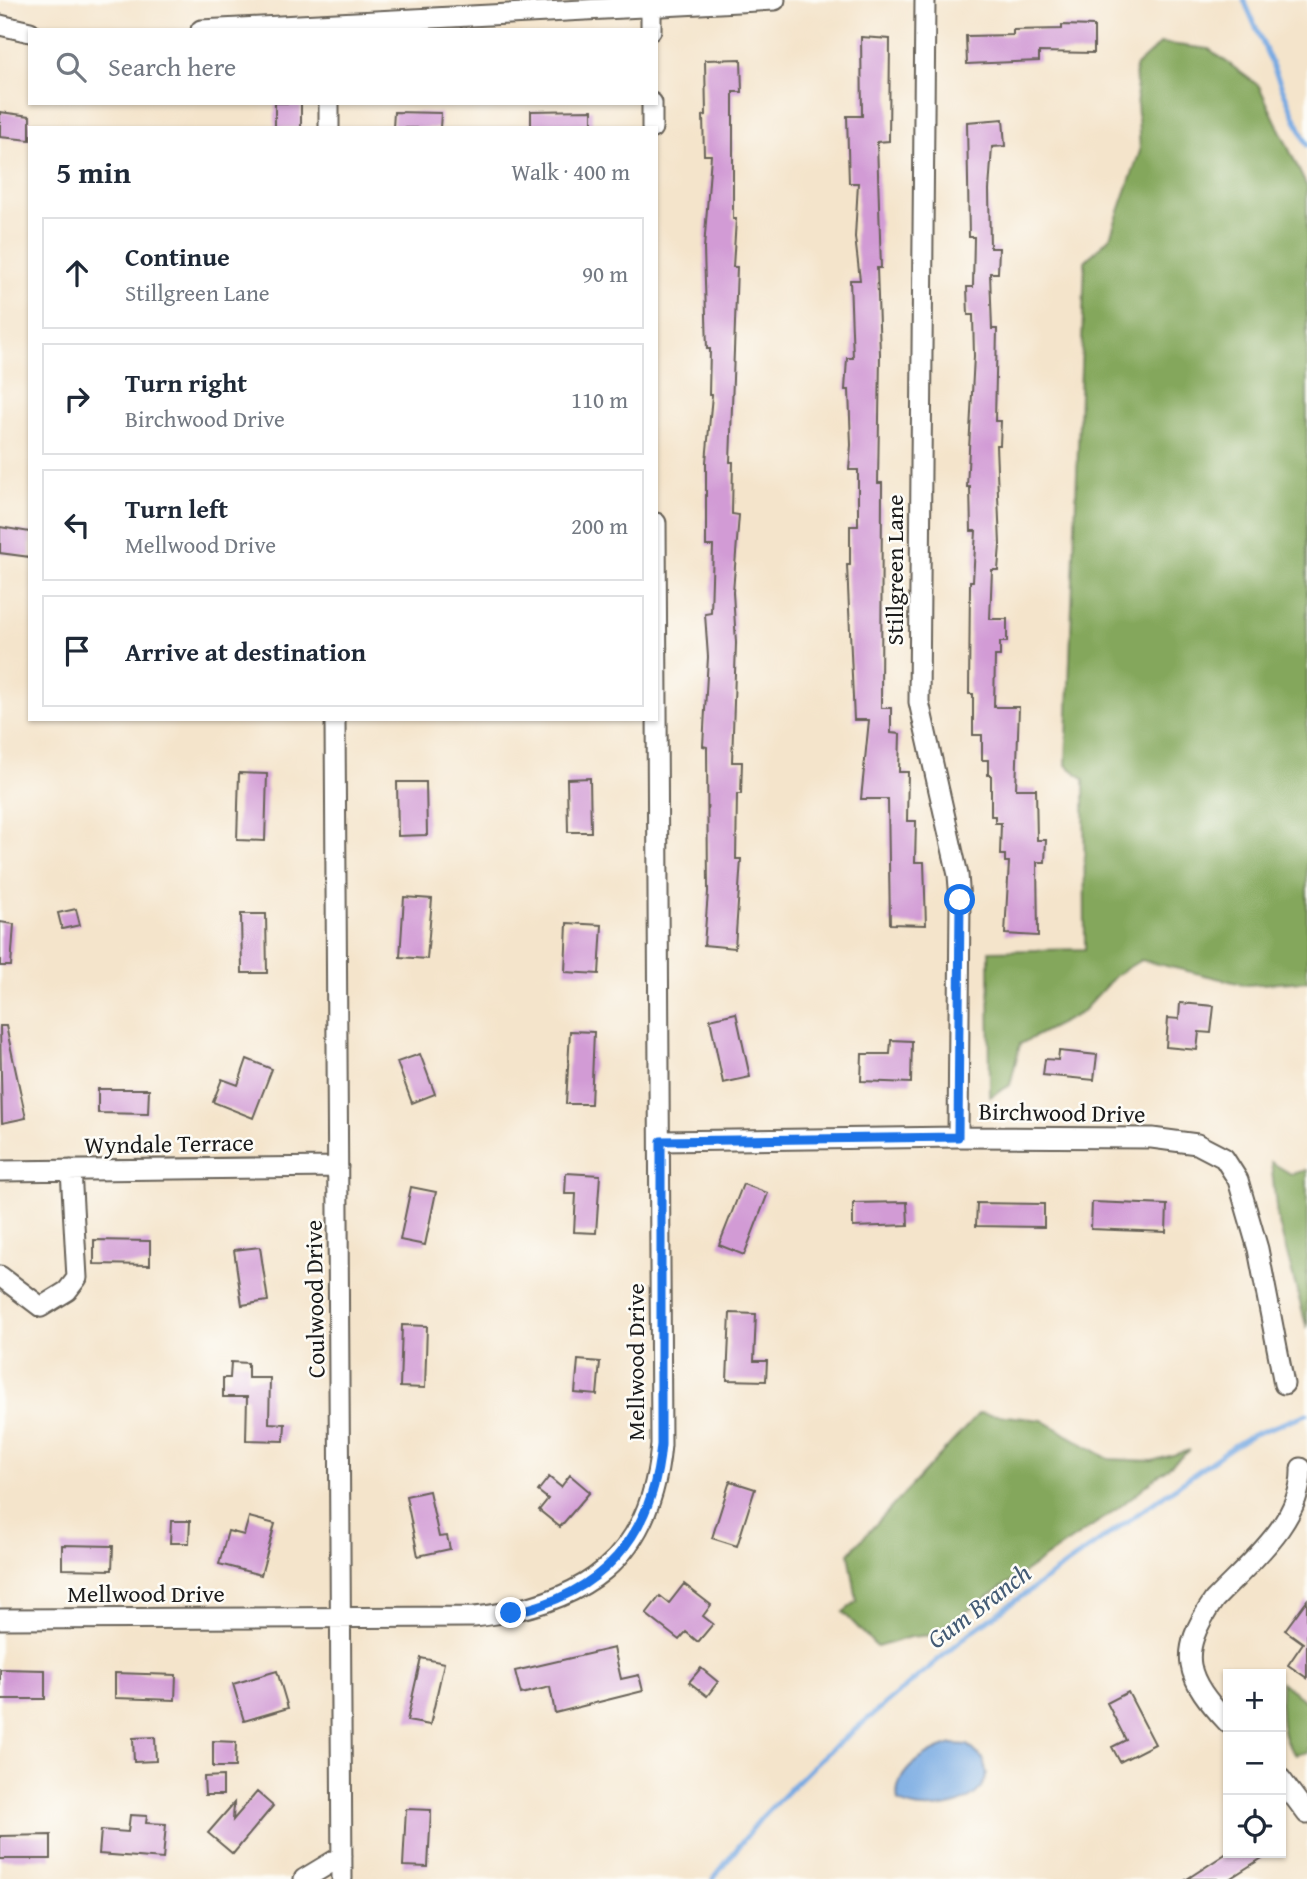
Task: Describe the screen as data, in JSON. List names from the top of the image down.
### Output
{
  "streets": {
    "street": [
      "Stillgreen Lane",
      "Birchwood Drive",
      "Wyndale Terrace",
      "Coulwood Drive",
      "Mellwood Drive"
    ]
  },
  "crossings": [
    ["Stillgreen Lane", "Birchwood Drive"],
    ["Birchwood Drive", "Mellwood Drive"],
    ["Wyndale Terrace", "Coulwood Drive"],
    ["Coulwood Drive", "Mellwood Drive"]
  ],
  "water": ["Gum Branch"],
  "page": {
    "search": "Search here",
    "heading": ["5 min", "Walk · 400 m"],
    "list": [
      ["Continue", "Stillgreen Lane", "90 m"],
      ["Turn right", "Birchwood Drive", "110 m"],
      ["Turn left", "Mellwood Drive", "200 m"],
      "Arrive at destination"
    ],
    "map_buttons": ["+", "−"]
  }
}
